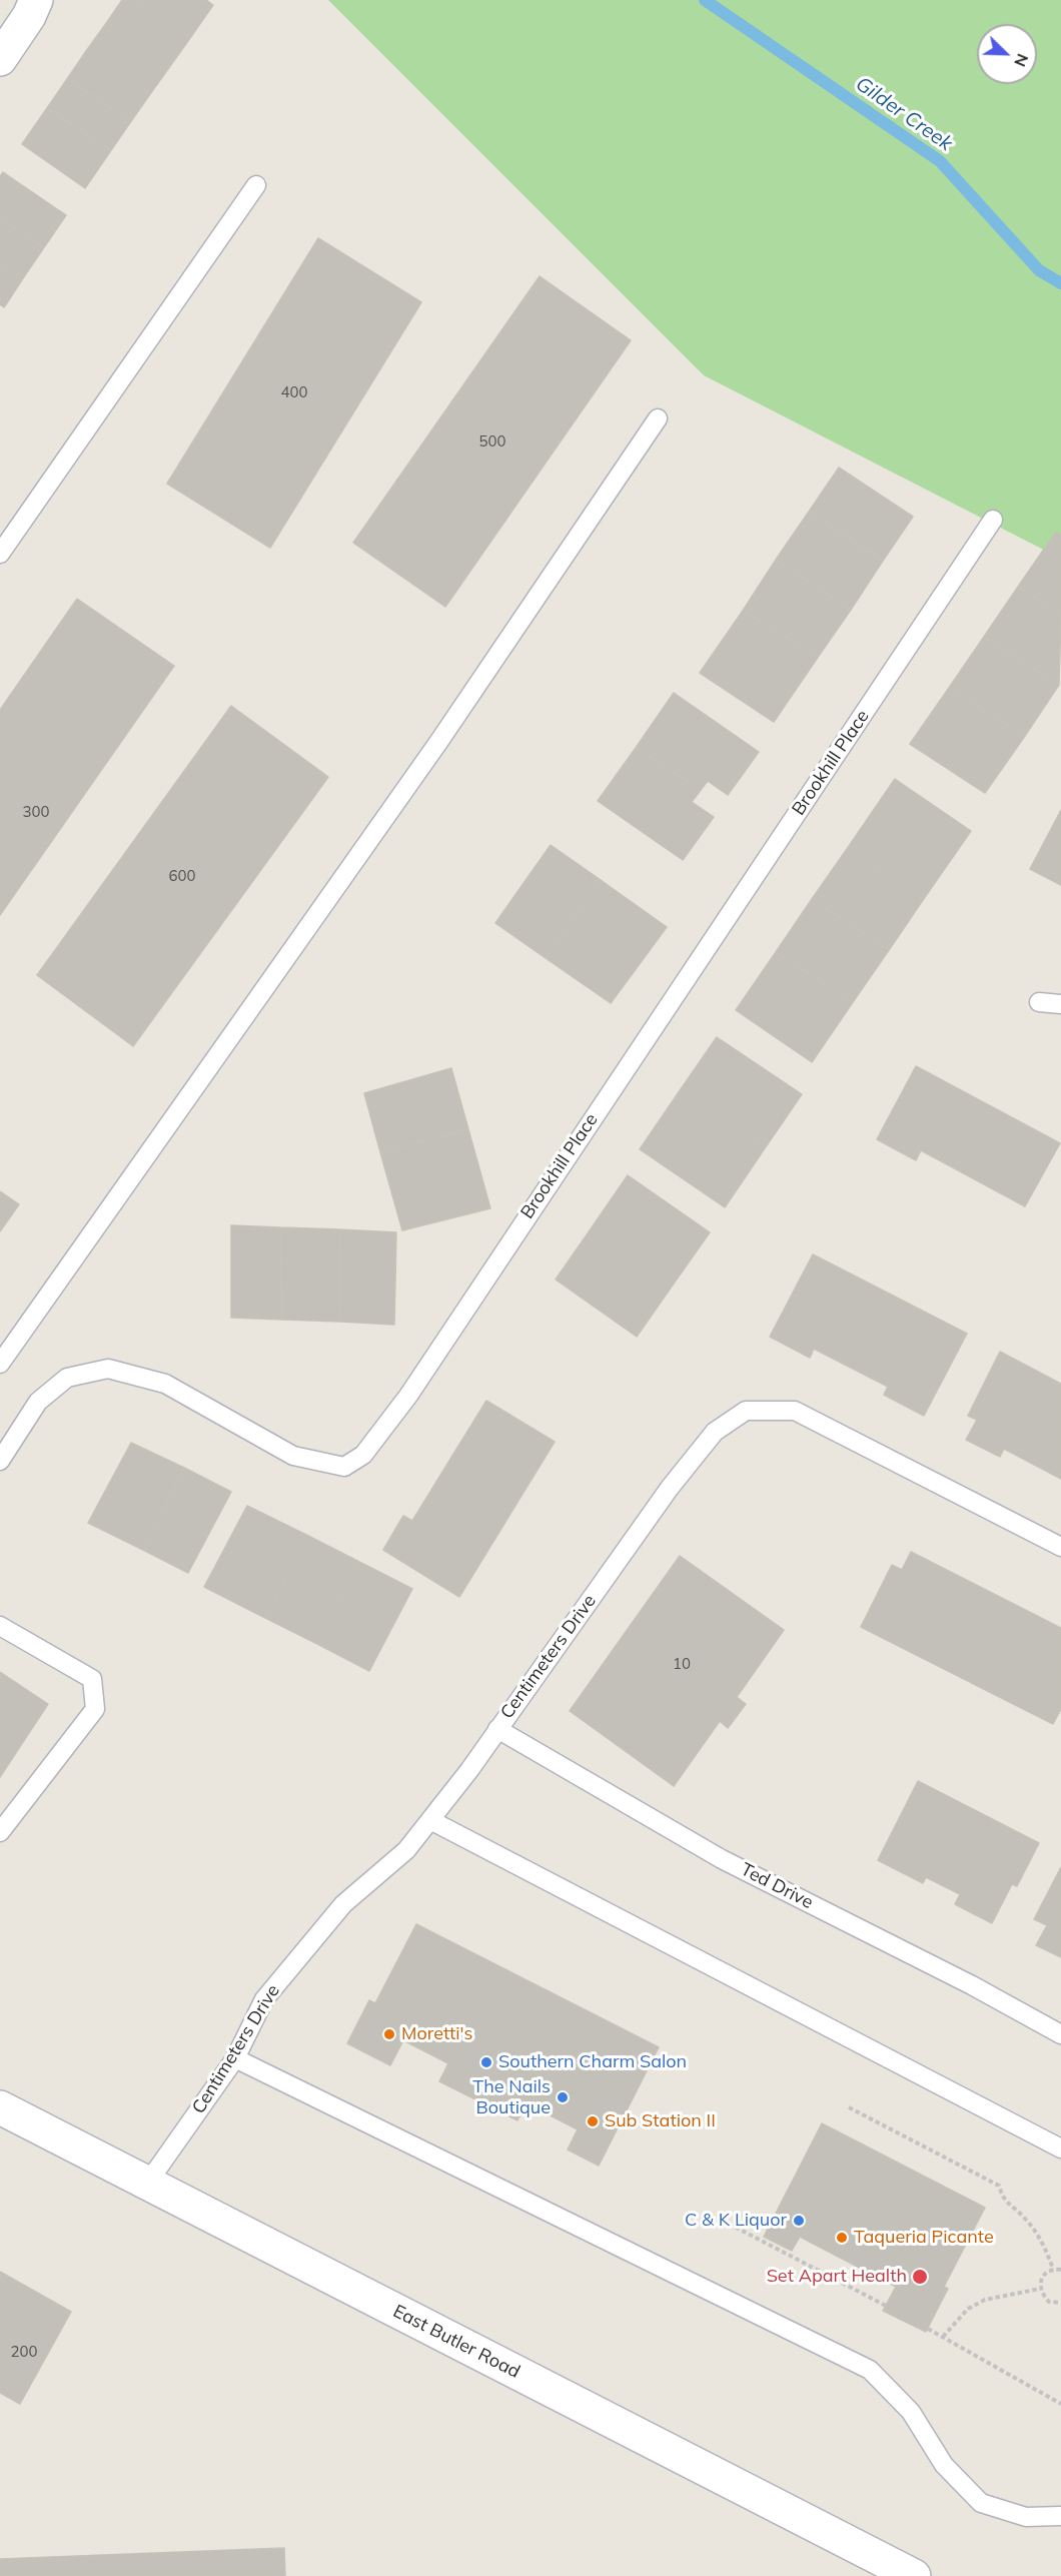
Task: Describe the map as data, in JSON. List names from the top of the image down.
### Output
{
  "streets": {
    "main road": ["East Butler Road"],
    "lane": ["Brookhill Place", "Centimeters Drive", "Ted Drive"]
  },
  "crossings": [
    ["Centimeters Drive", "Ted Drive"],
    ["Centimeters Drive", "East Butler Road"]
  ],
  "water": ["Gilder Creek"],
  "places": [
    "Moretti's",
    "Southern Charm Salon",
    "The Nails Boutique",
    "Sub Station II",
    "C & K Liquor",
    "Taqueria Picante",
    "Set Apart Health"
  ],
  "house_numbers": [
    "400",
    "500",
    "300",
    "600",
    "10",
    "200"
  ],
  "north": "bottom right"
}
